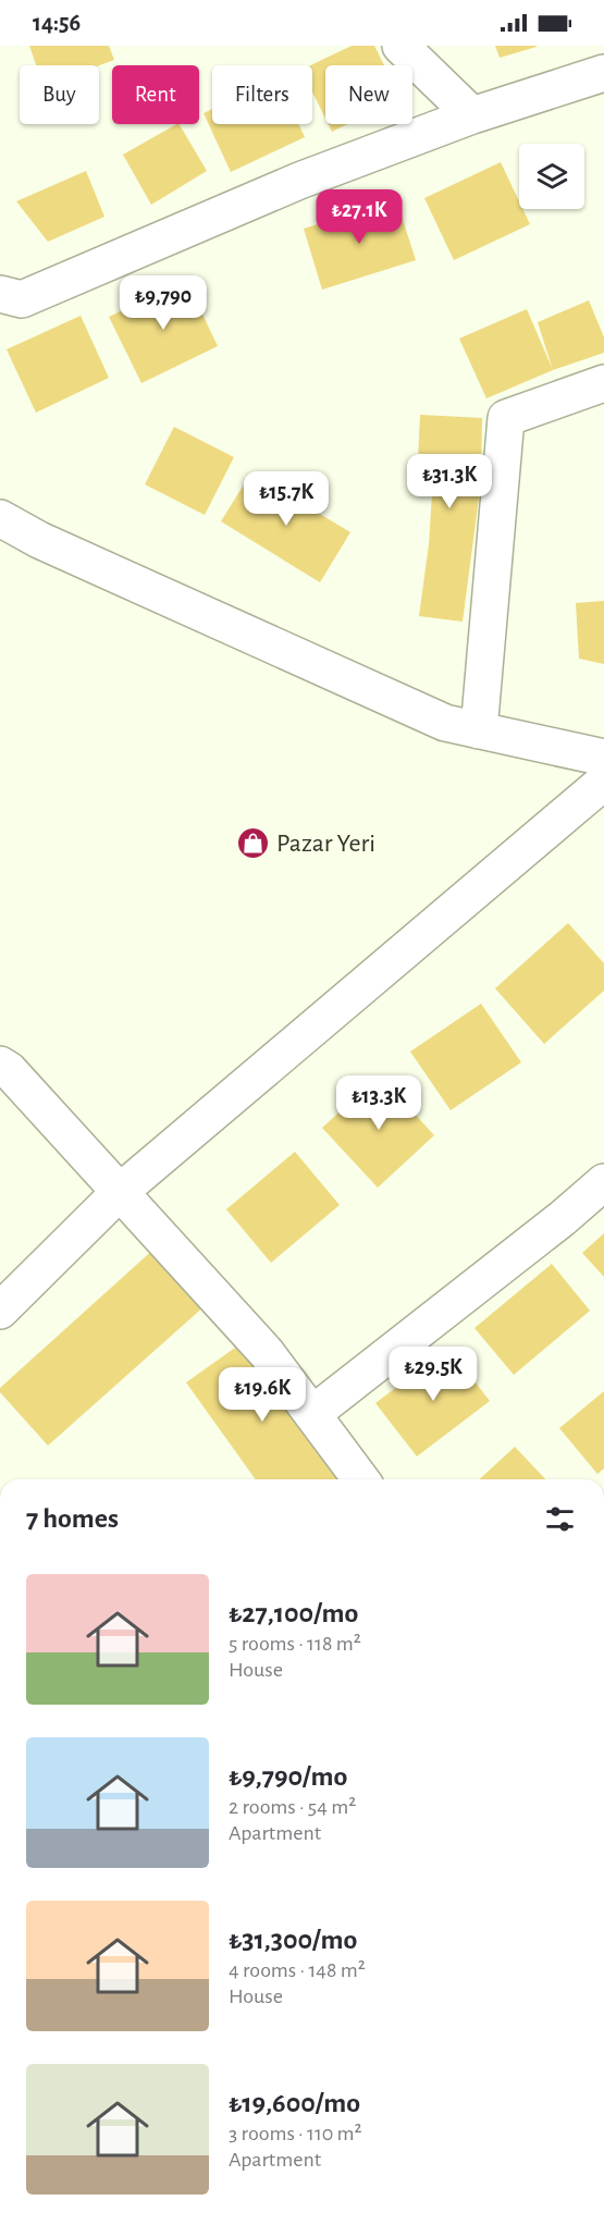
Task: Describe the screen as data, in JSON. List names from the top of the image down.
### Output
{
  "places": {
    "shop": ["Pazar Yeri"]
  },
  "page": {
    "status": "14:56",
    "chip": [
      "Buy",
      "Rent",
      "Filters",
      "New"
    ],
    "price": [
      "₺27.1K",
      "₺9,790",
      "₺31.3K",
      "₺15.7K",
      "₺13.3K",
      "₺29.5K",
      "₺19.6K"
    ],
    "heading": "7 homes",
    "list": [
      {
        "name": "₺27,100/mo",
        "note": "5 rooms · 118 m² · House"
      },
      {
        "name": "₺9,790/mo",
        "note": "2 rooms · 54 m² · Apartment"
      },
      {
        "name": "₺31,300/mo",
        "note": "4 rooms · 148 m² · House"
      },
      {
        "name": "₺19,600/mo",
        "note": "3 rooms · 110 m² · Apartment"
      }
    ]
  }
}
